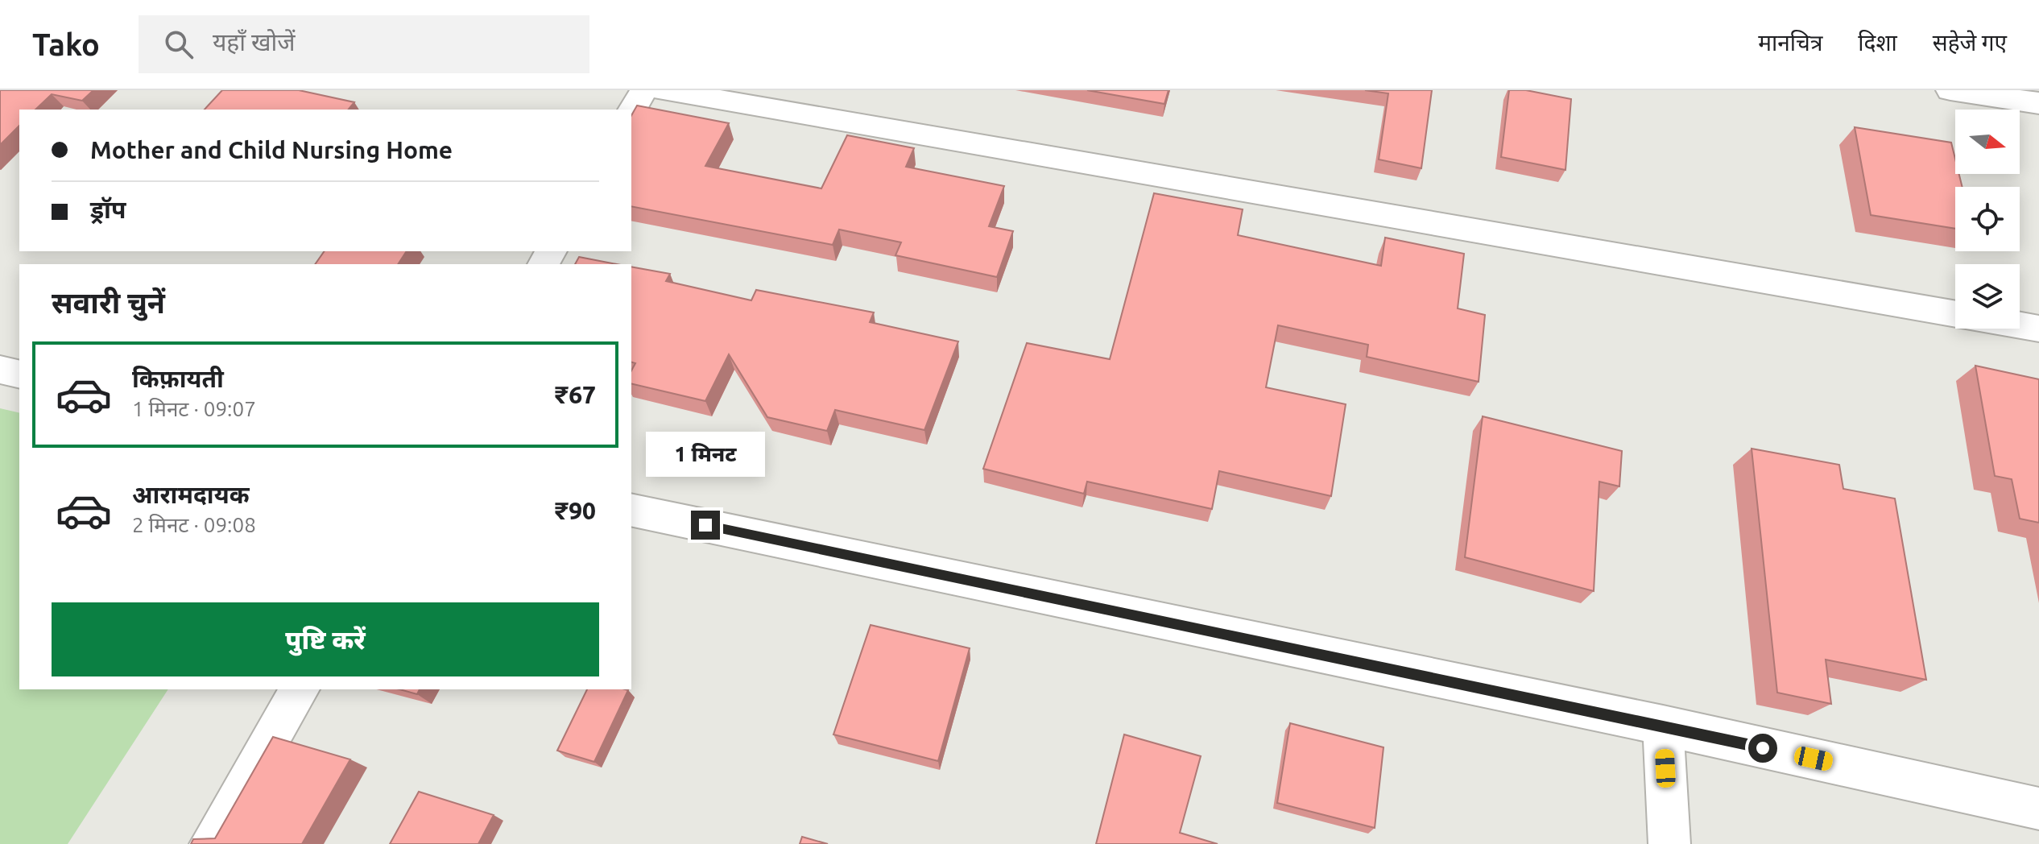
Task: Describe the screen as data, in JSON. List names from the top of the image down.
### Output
{
  "north": "right",
  "page": {
    "header": "Tako",
    "search": "यहाँ खोजें",
    "nav": ["मानचित्र", "दिशा", "सहेजे गए"],
    "banner": ["Mother and Child Nursing Home", "ड्रॉप"],
    "heading": "सवारी चुनें",
    "list": [
      {
        "name": "किफ़ायती",
        "note": "1 मिनट · 09:07",
        "value": "₹67"
      },
      {
        "name": "आरामदायक",
        "note": "2 मिनट · 09:08",
        "value": "₹90"
      }
    ],
    "bubble": "1 मिनट",
    "buttons": "पुष्टि करें"
  }
}
